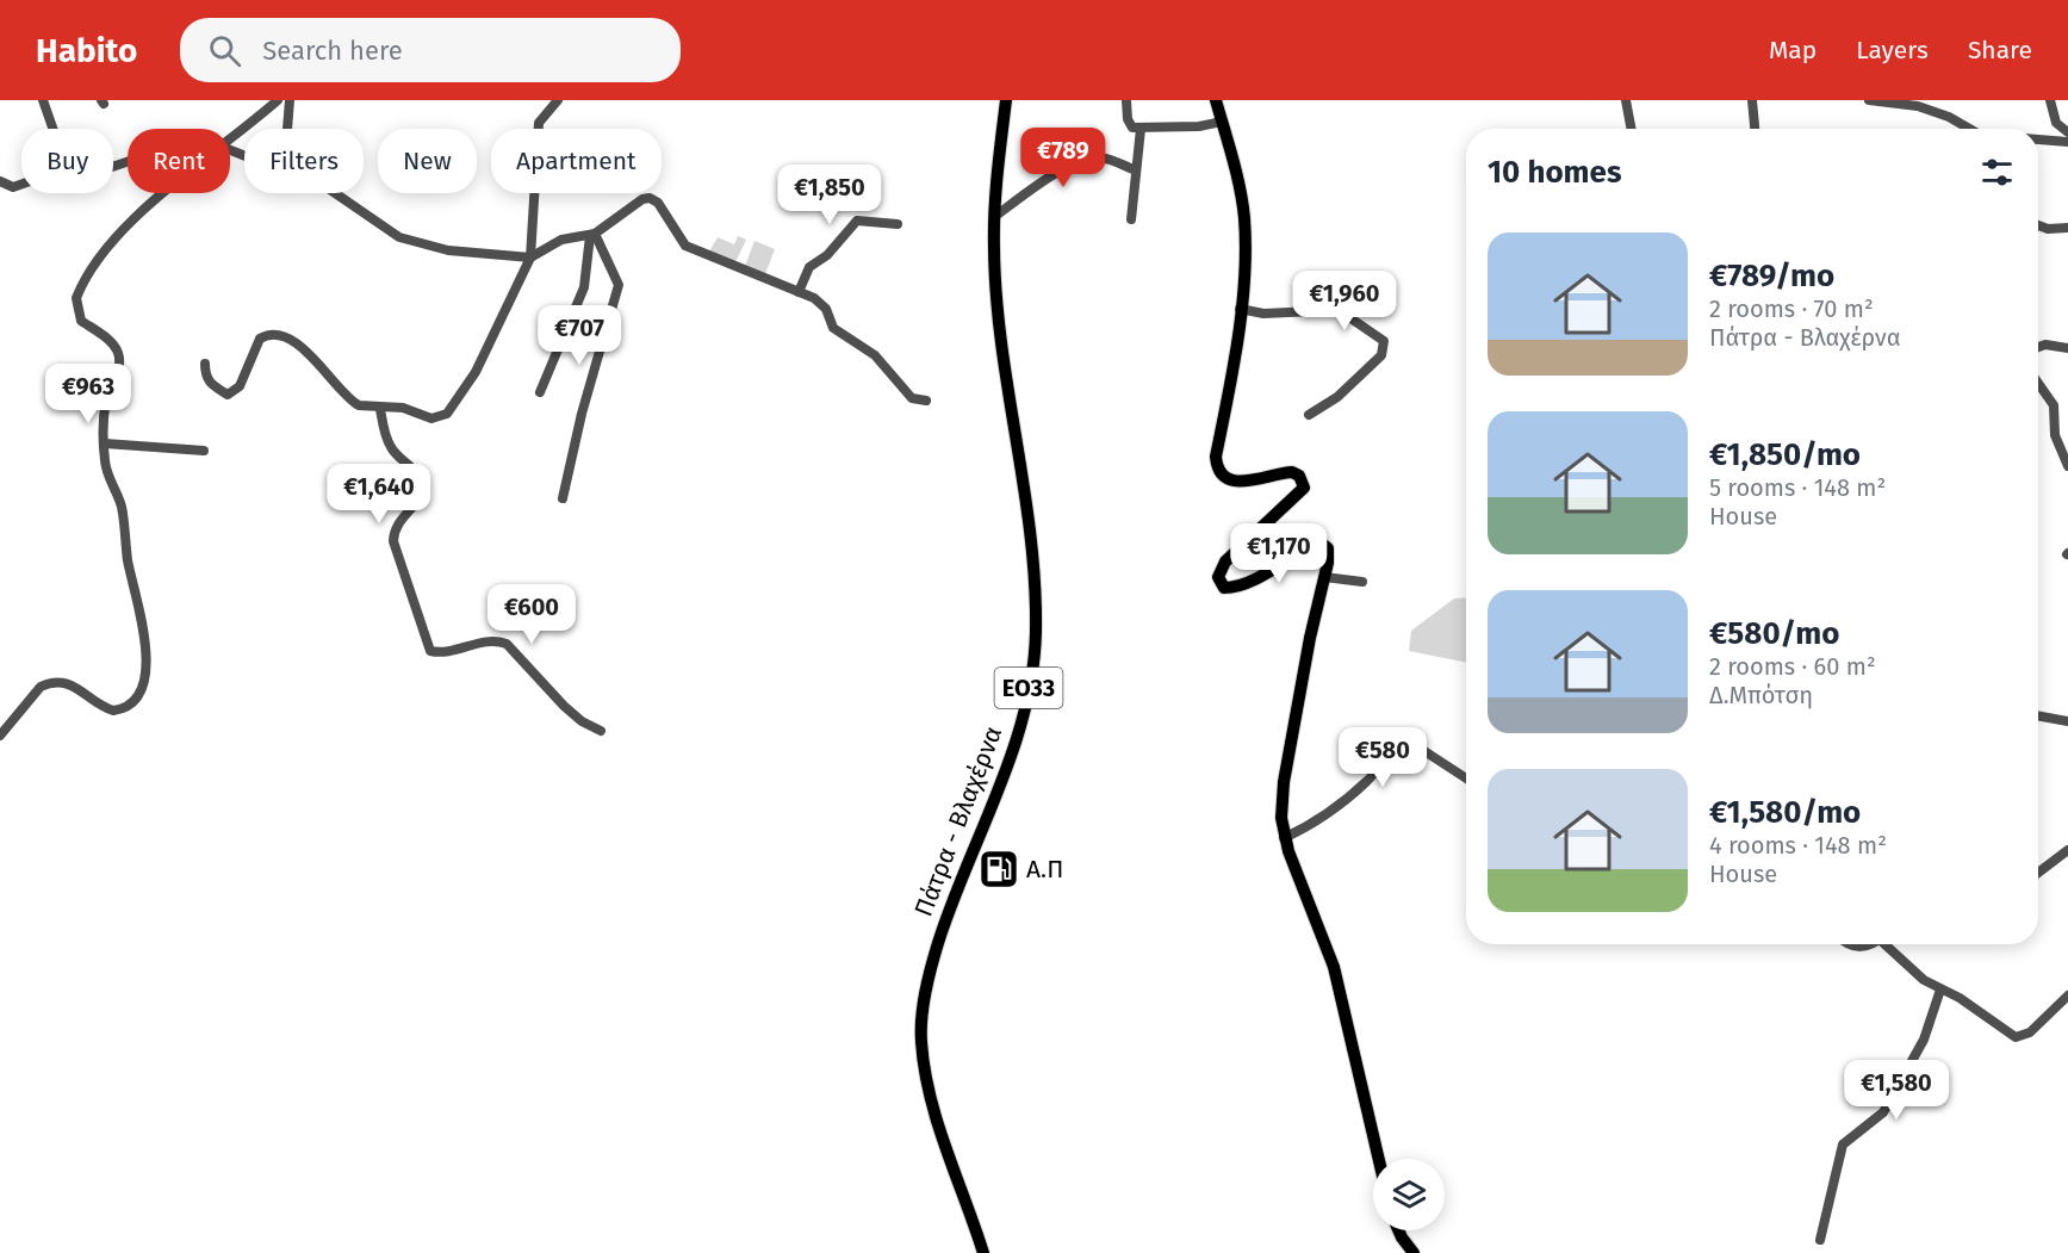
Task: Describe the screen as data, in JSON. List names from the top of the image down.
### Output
{
  "streets": {
    "main road": ["ΕΟ33", "Πάτρα - Βλαχέρνα"]
  },
  "places": {
    "fuel station": ["Α.Π"]
  },
  "page": {
    "header": "Habito",
    "search": "Search here",
    "nav": ["Map", "Layers", "Share"],
    "price": [
      "€789",
      "€1,850",
      "€1,960",
      "€707",
      "€963",
      "€1,640",
      "€1,170",
      "€600",
      "€580",
      "€1,580"
    ],
    "chip": [
      "Buy",
      "Rent",
      "Filters",
      "New",
      "Apartment"
    ],
    "heading": "10 homes",
    "list": [
      {
        "name": "€789/mo",
        "note": "2 rooms · 70 m² · Πάτρα - Βλαχέρνα"
      },
      {
        "name": "€1,850/mo",
        "note": "5 rooms · 148 m² · House"
      },
      {
        "name": "€580/mo",
        "note": "2 rooms · 60 m² · Δ.Μπότση"
      },
      {
        "name": "€1,580/mo",
        "note": "4 rooms · 148 m² · House"
      }
    ]
  }
}
